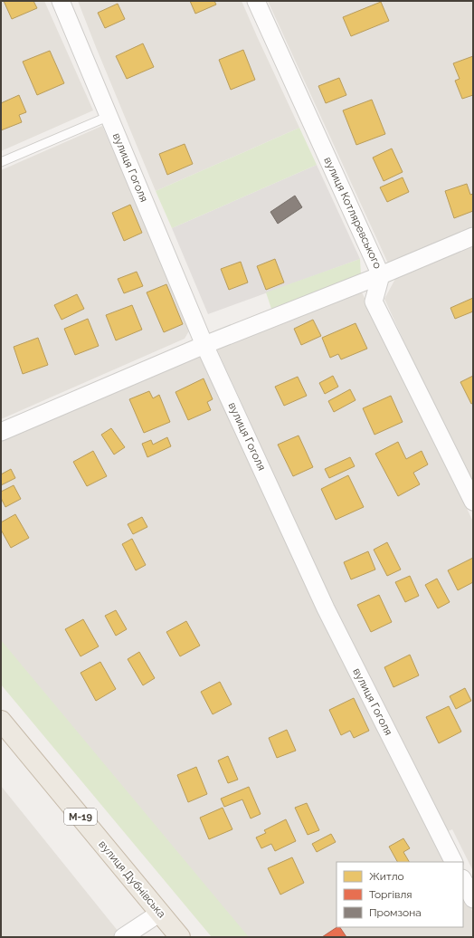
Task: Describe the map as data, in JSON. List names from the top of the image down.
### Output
{
  "streets": {
    "highway": ["М-19", "вулиця Дубнівська"],
    "street": ["вулиця Гоголя", "вулиця Котляревського"]
  },
  "legend": ["Житло", "Торгівля", "Промзона"]
}
